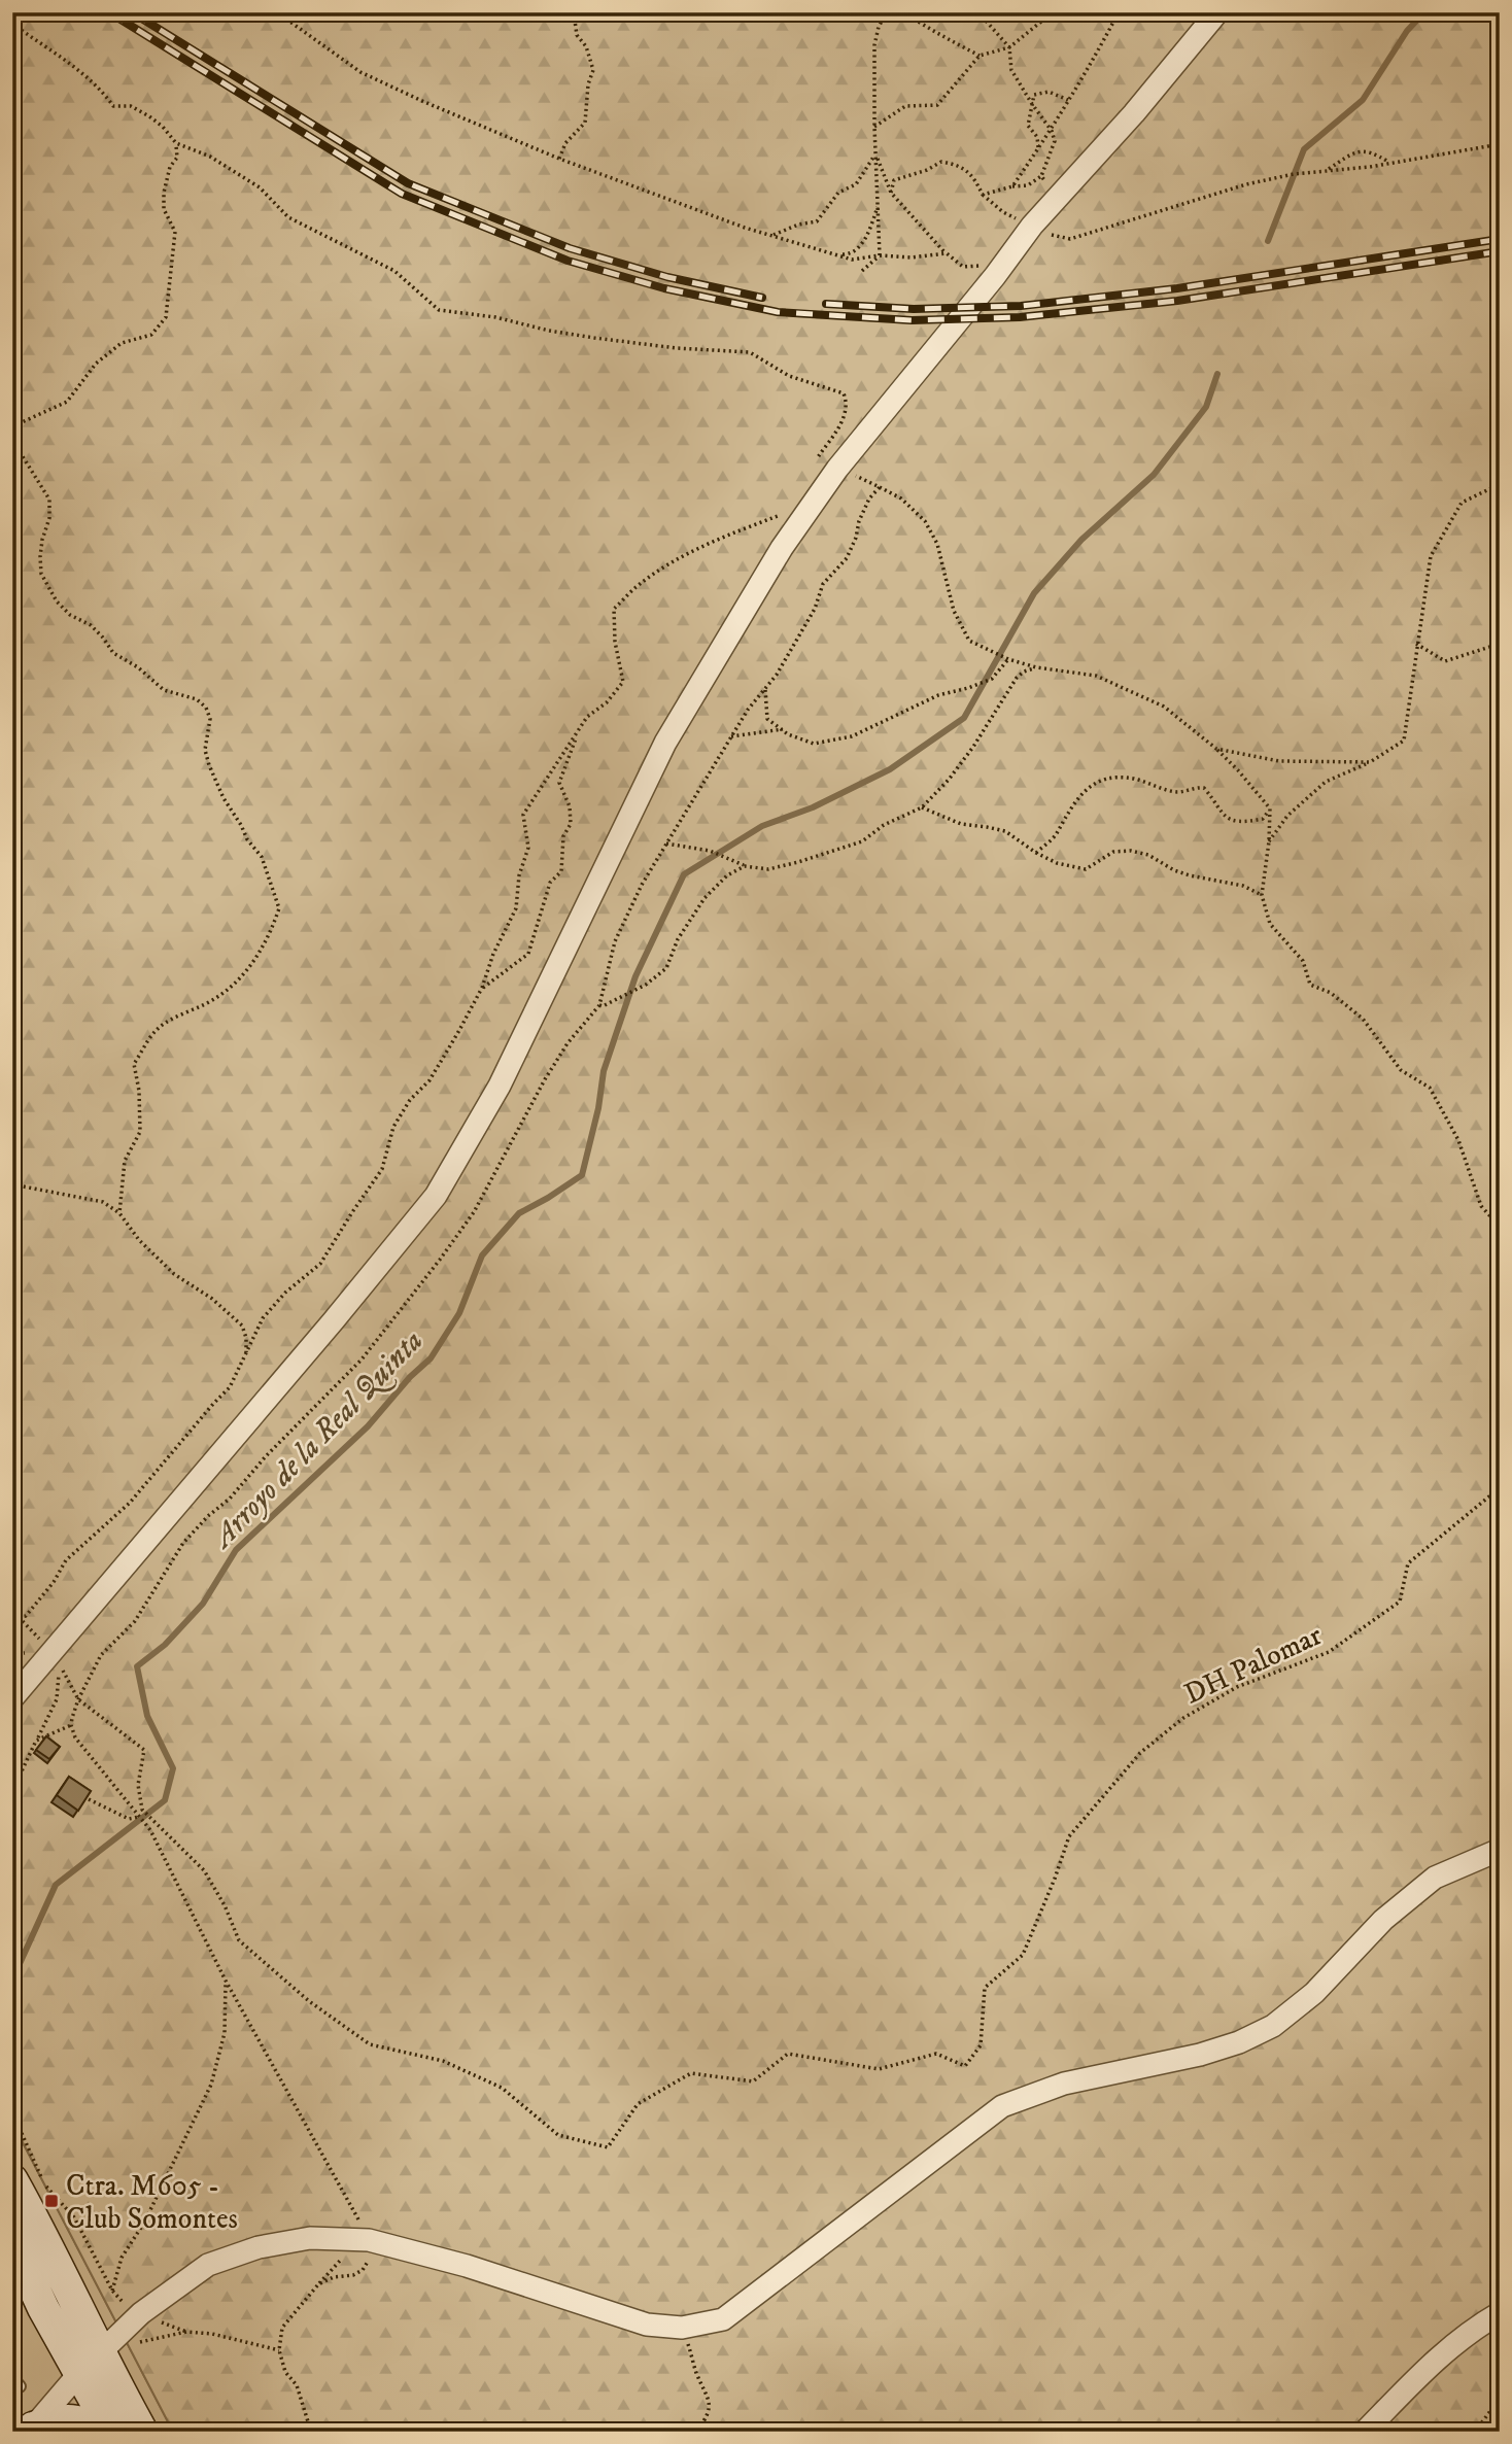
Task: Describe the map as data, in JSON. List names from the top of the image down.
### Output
{
  "streets": {
    "path": ["DH Palomar"]
  },
  "water": ["Arroyo de la Real Quinta"],
  "places": {
    "transit": ["Ctra. M605 - Club Somontes"]
  }
}
